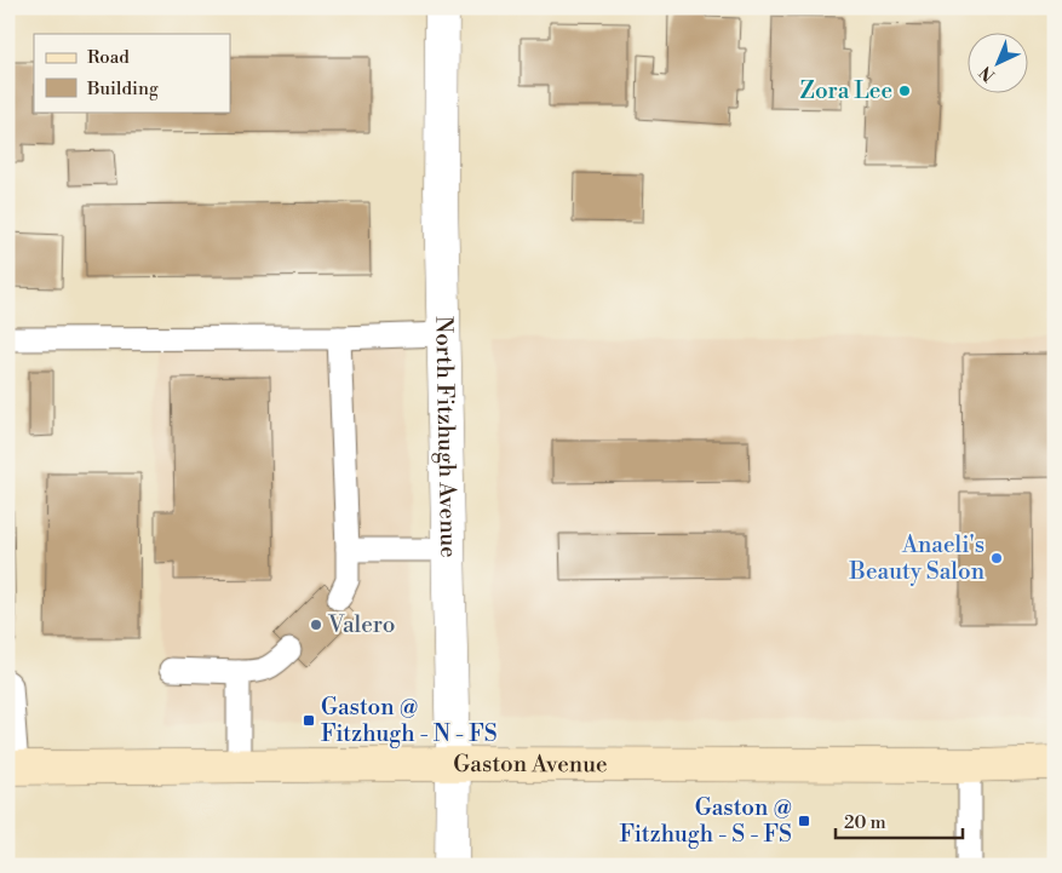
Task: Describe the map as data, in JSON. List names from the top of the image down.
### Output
{
  "streets": {
    "main road": ["Gaston Avenue"],
    "street": ["North Fitzhugh Avenue"]
  },
  "crossings": [
    ["North Fitzhugh Avenue", "Gaston Avenue"]
  ],
  "places": {
    "other": ["Zora Lee", "Anaeli's Beauty Salon", "Valero"],
    "transit": ["Gaston @ Fitzhugh - N - FS", "Gaston @ Fitzhugh - S - FS"]
  },
  "legend": ["Road", "Building"],
  "scale_bar": "20 m",
  "north": "bottom left"
}
